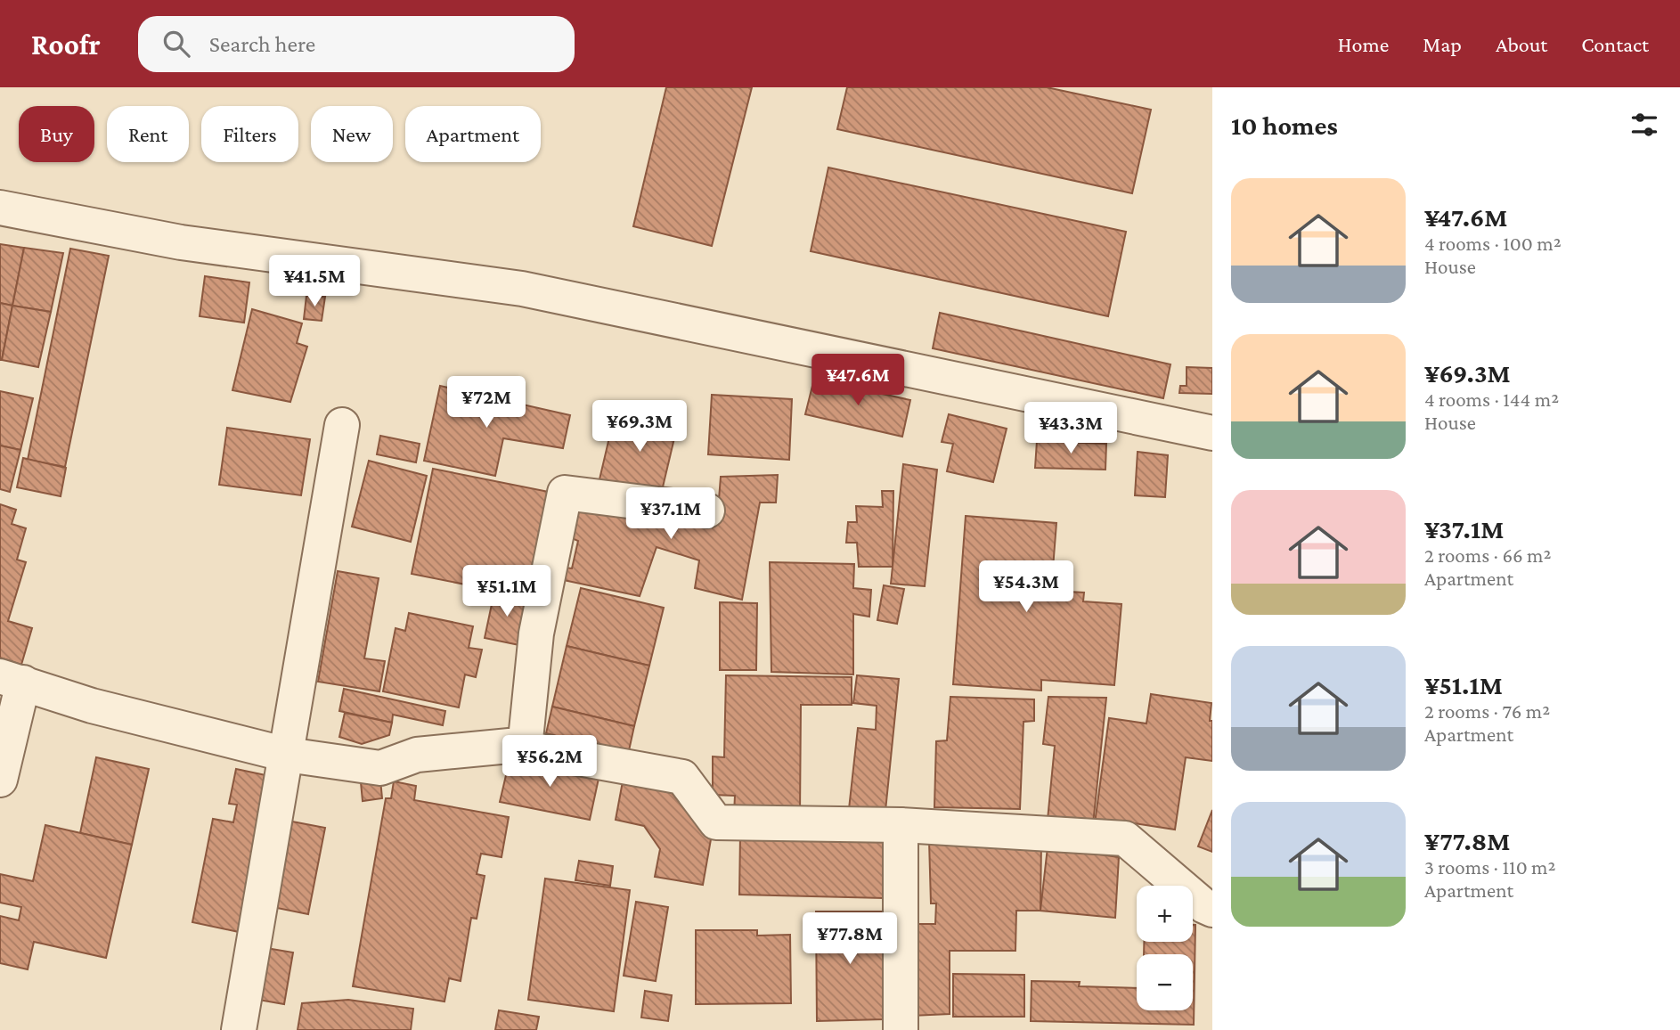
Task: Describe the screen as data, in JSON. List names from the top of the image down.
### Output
{
  "page": {
    "header": "Roofr",
    "search": "Search here",
    "nav": [
      "Home",
      "Map",
      "About",
      "Contact"
    ],
    "heading": "10 homes",
    "chip": [
      "Buy",
      "Rent",
      "Filters",
      "New",
      "Apartment"
    ],
    "list": [
      {
        "name": "¥47.6M",
        "note": "4 rooms · 100 m² · House"
      },
      {
        "name": "¥69.3M",
        "note": "4 rooms · 144 m² · House"
      },
      {
        "name": "¥37.1M",
        "note": "2 rooms · 66 m² · Apartment"
      },
      {
        "name": "¥51.1M",
        "note": "2 rooms · 76 m² · Apartment"
      },
      {
        "name": "¥77.8M",
        "note": "3 rooms · 110 m² · Apartment"
      }
    ],
    "price": [
      "¥41.5M",
      "¥47.6M",
      "¥72M",
      "¥69.3M",
      "¥43.3M",
      "¥37.1M",
      "¥54.3M",
      "¥51.1M",
      "¥56.2M",
      "¥77.8M"
    ],
    "map_buttons": ["+", "−"]
  }
}
